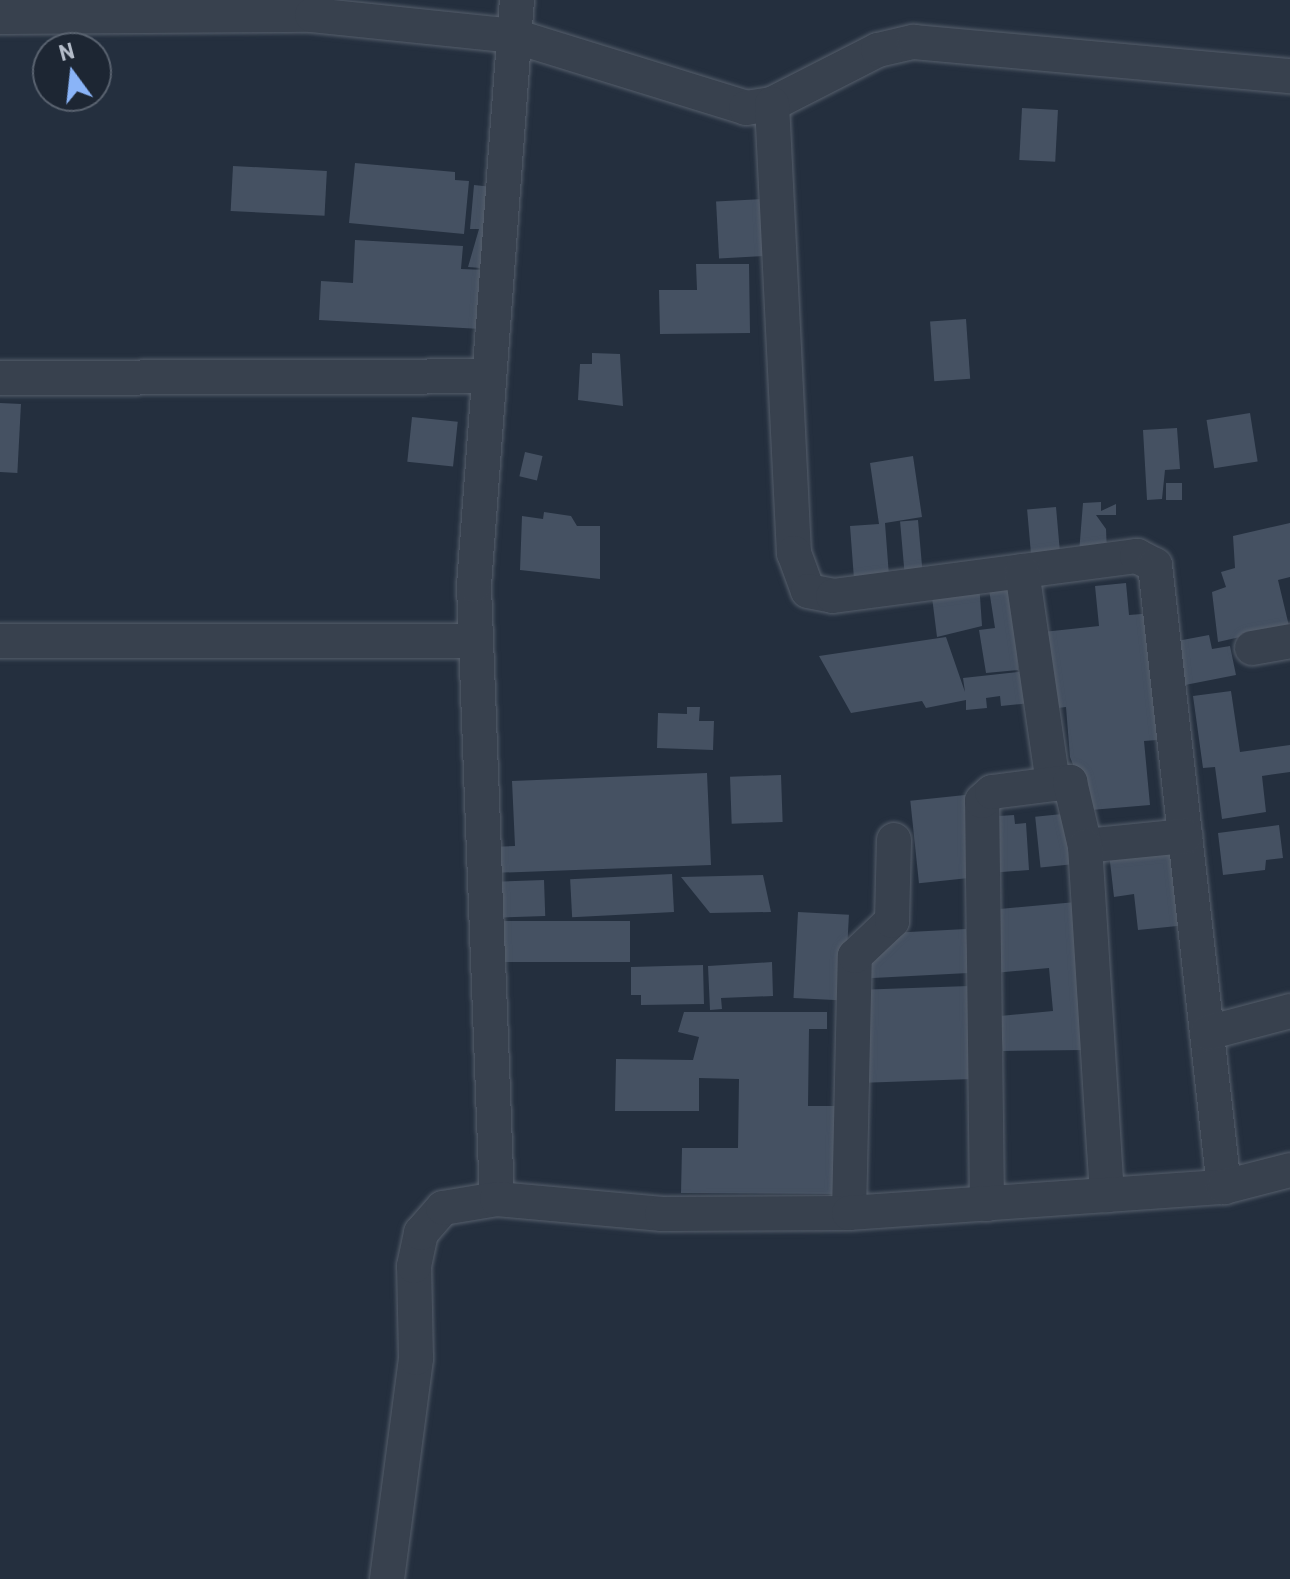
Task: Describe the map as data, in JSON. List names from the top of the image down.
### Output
{
  "north": "top"
}
